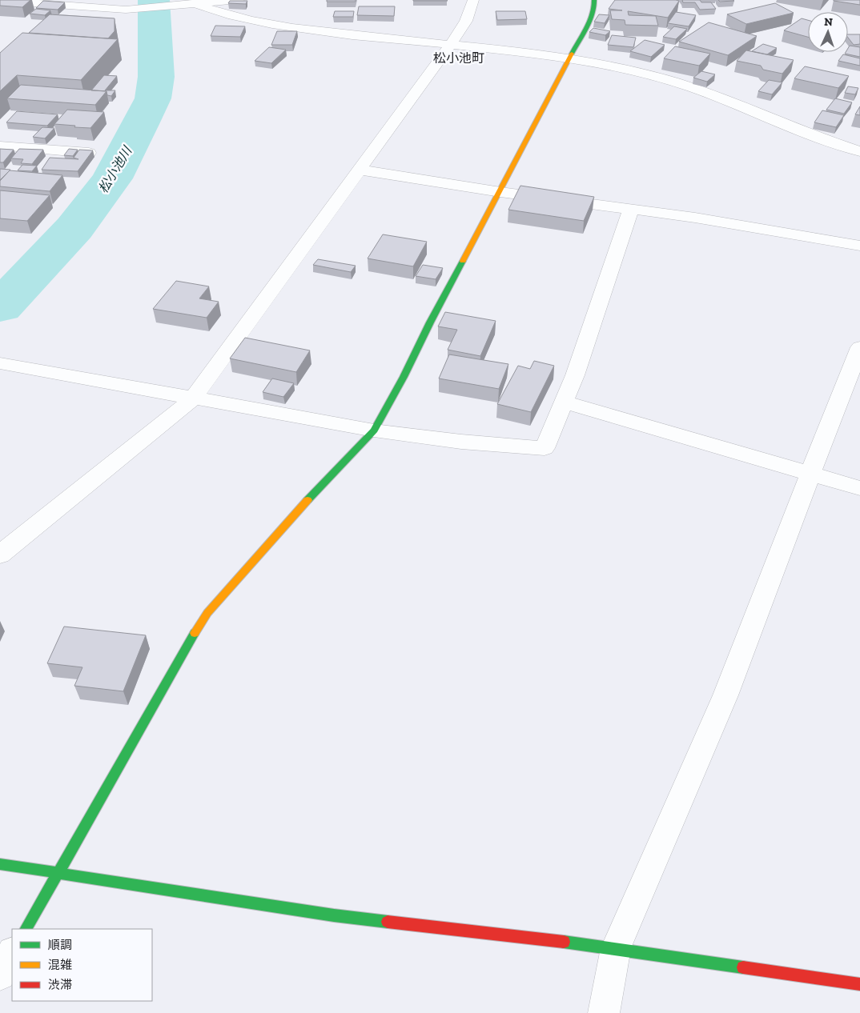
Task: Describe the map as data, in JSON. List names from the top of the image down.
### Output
{
  "districts": ["松小池町"],
  "water": ["松小池川"],
  "legend": ["順調", "混雑", "渋滞"],
  "north": "top"
}
